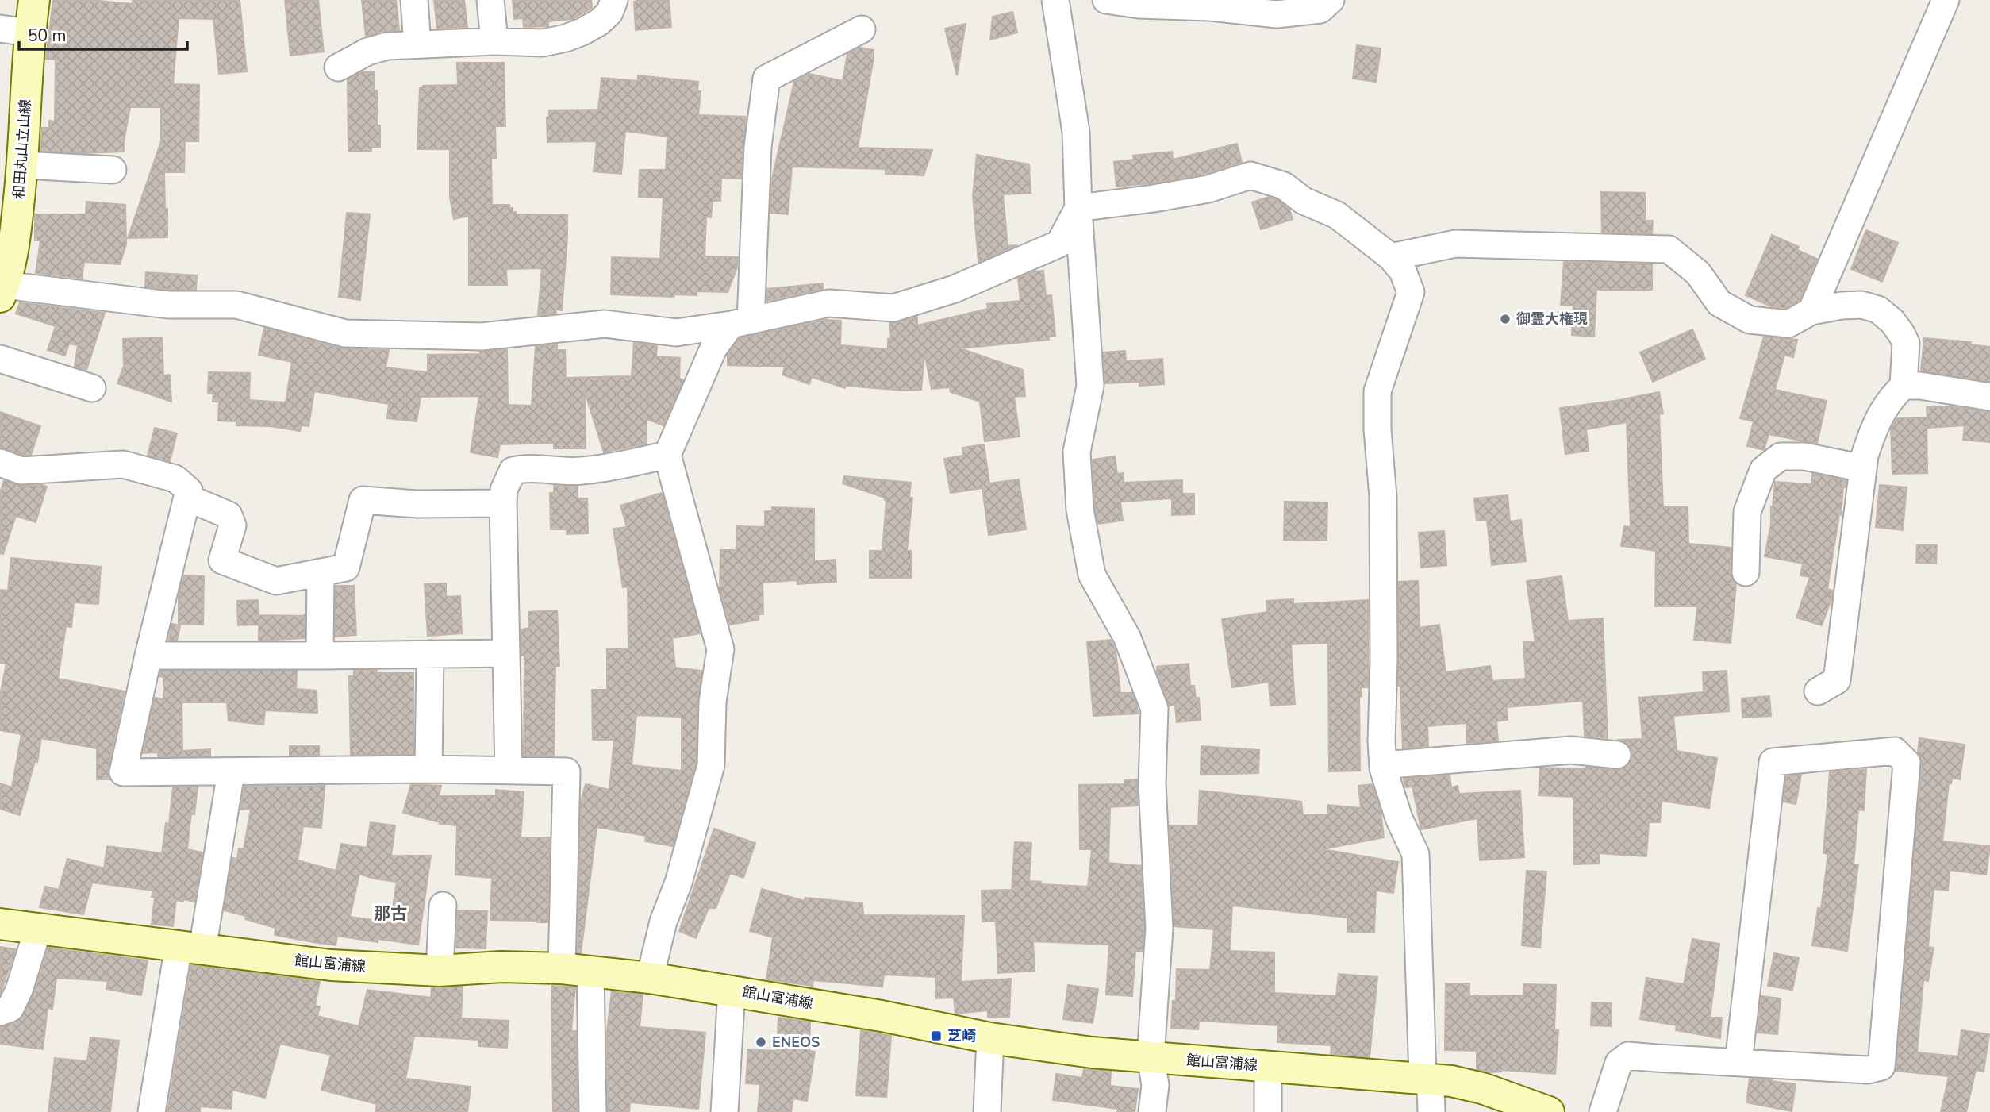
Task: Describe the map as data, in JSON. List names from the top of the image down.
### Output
{
  "streets": {
    "main road": ["和田丸山立山線", "館山富浦線"]
  },
  "districts": ["那古"],
  "places": {
    "other": ["御霊大権現", "ENEOS"],
    "transit": ["芝崎"]
  },
  "scale_bar": "50 m"
}
